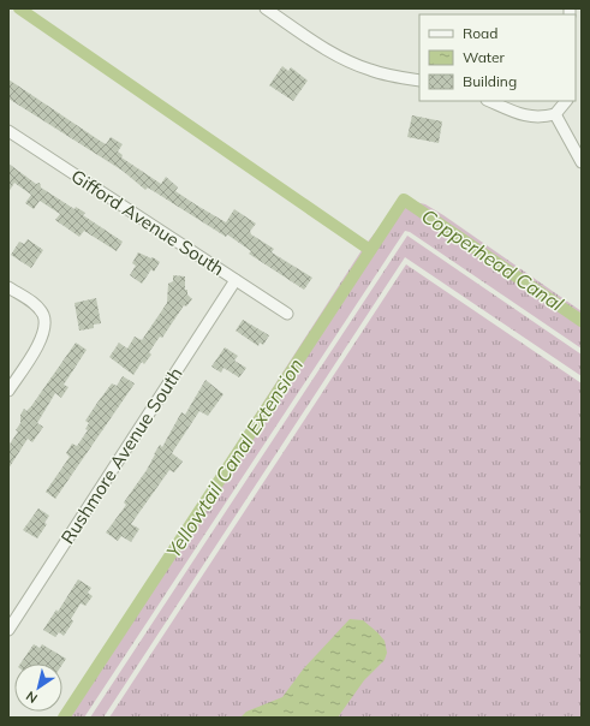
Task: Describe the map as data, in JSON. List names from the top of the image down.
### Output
{
  "streets": {
    "street": ["Gifford Avenue South", "Rushmore Avenue South"]
  },
  "crossings": [
    ["Gifford Avenue South", "Rushmore Avenue South"]
  ],
  "water": ["Copperhead Canal", "Yellowtail Canal Extension"],
  "legend": ["Road", "Water", "Building"],
  "north": "bottom left"
}
